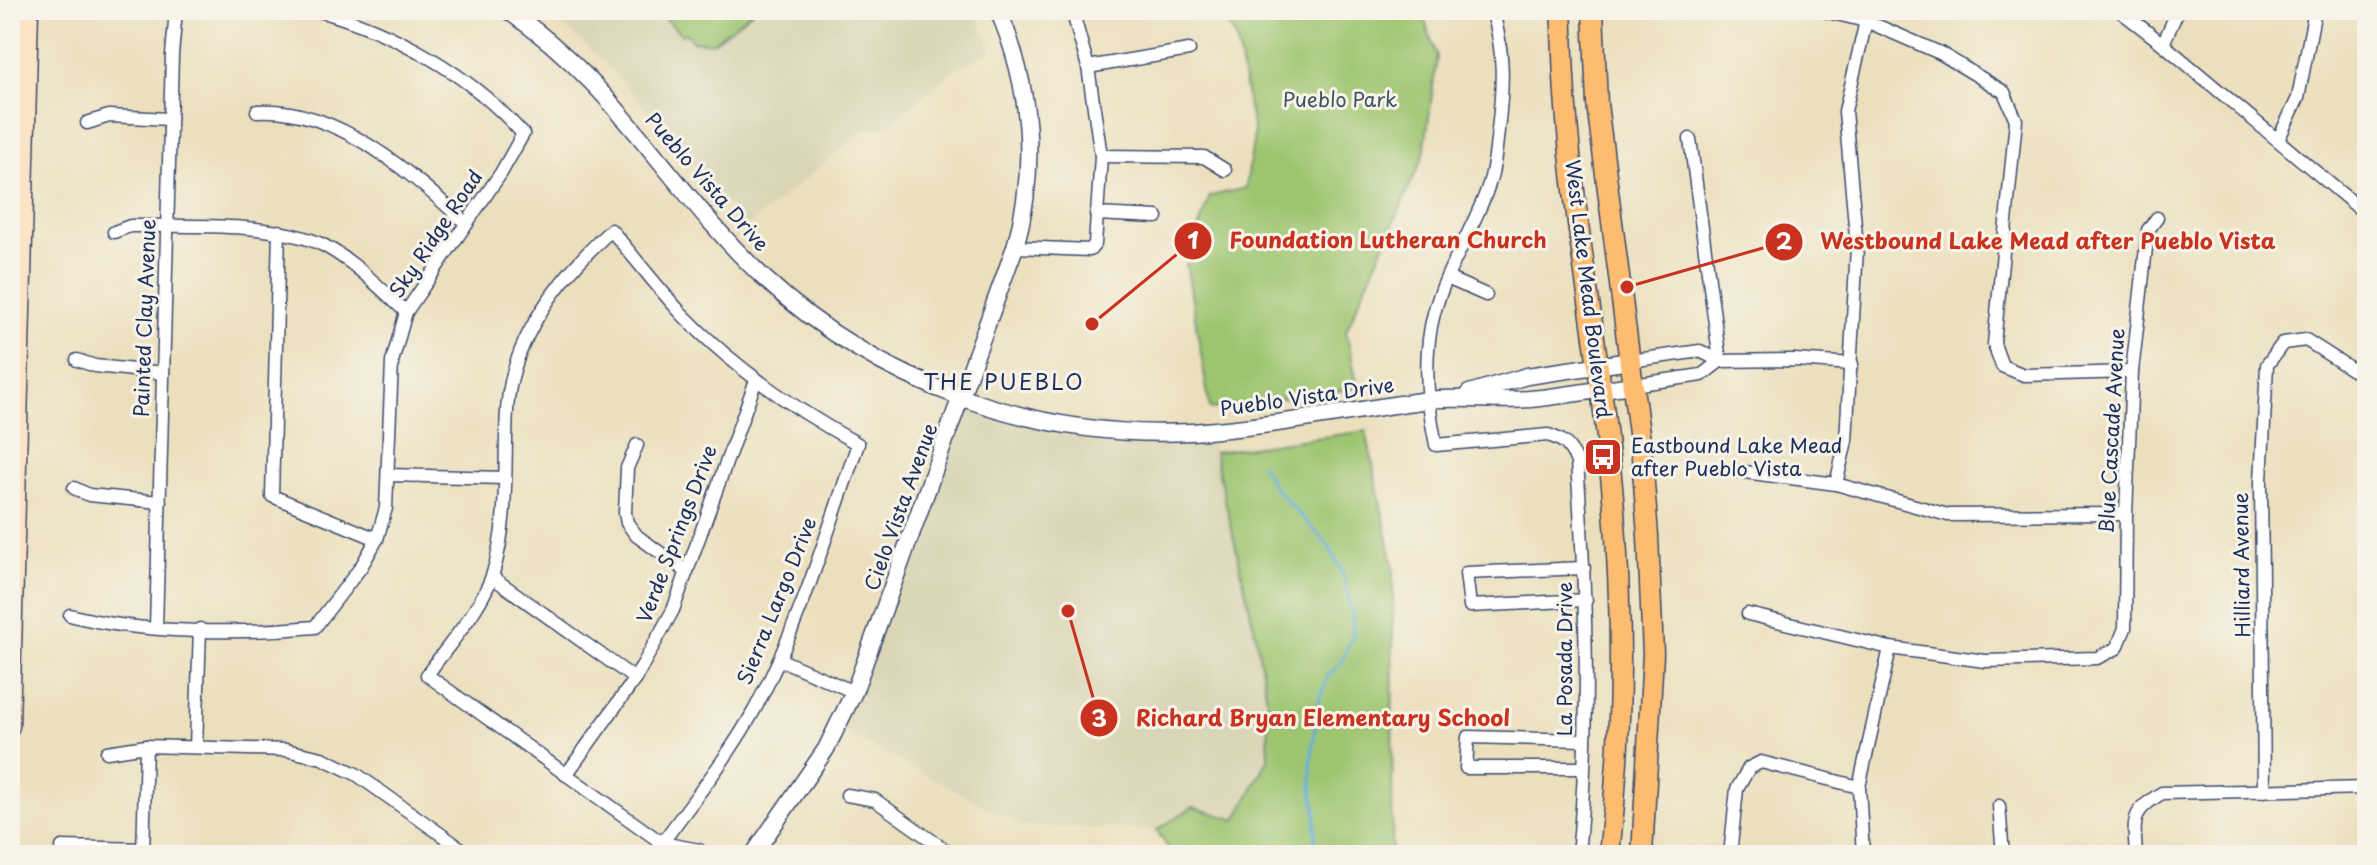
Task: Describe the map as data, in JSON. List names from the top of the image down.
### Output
{
  "streets": {
    "main road": ["West Lake Mead Boulevard"],
    "street": [
      "Pueblo Vista Drive",
      "Sky Ridge Road",
      "Painted Clay Avenue",
      "Blue Cascade Avenue",
      "Cielo Vista Avenue",
      "Verde Springs Drive",
      "Hilliard Avenue",
      "Sierra Largo Drive",
      "La Posada Drive"
    ]
  },
  "crossings": [
    ["Pueblo Vista Drive", "West Lake Mead Boulevard"],
    ["Pueblo Vista Drive", "Cielo Vista Avenue"],
    ["Pueblo Vista Drive", "La Posada Drive"],
    ["Verde Springs Drive", "Sierra Largo Drive"]
  ],
  "districts": ["THE PUEBLO"],
  "parks": ["Pueblo Park"],
  "places": {
    "other": ["Westbound Lake Mead after Pueblo Vista", "Foundation Lutheran Church", "Richard Bryan Elementary School"],
    "bus stop": ["Eastbound Lake Mead after Pueblo Vista"]
  }
}
